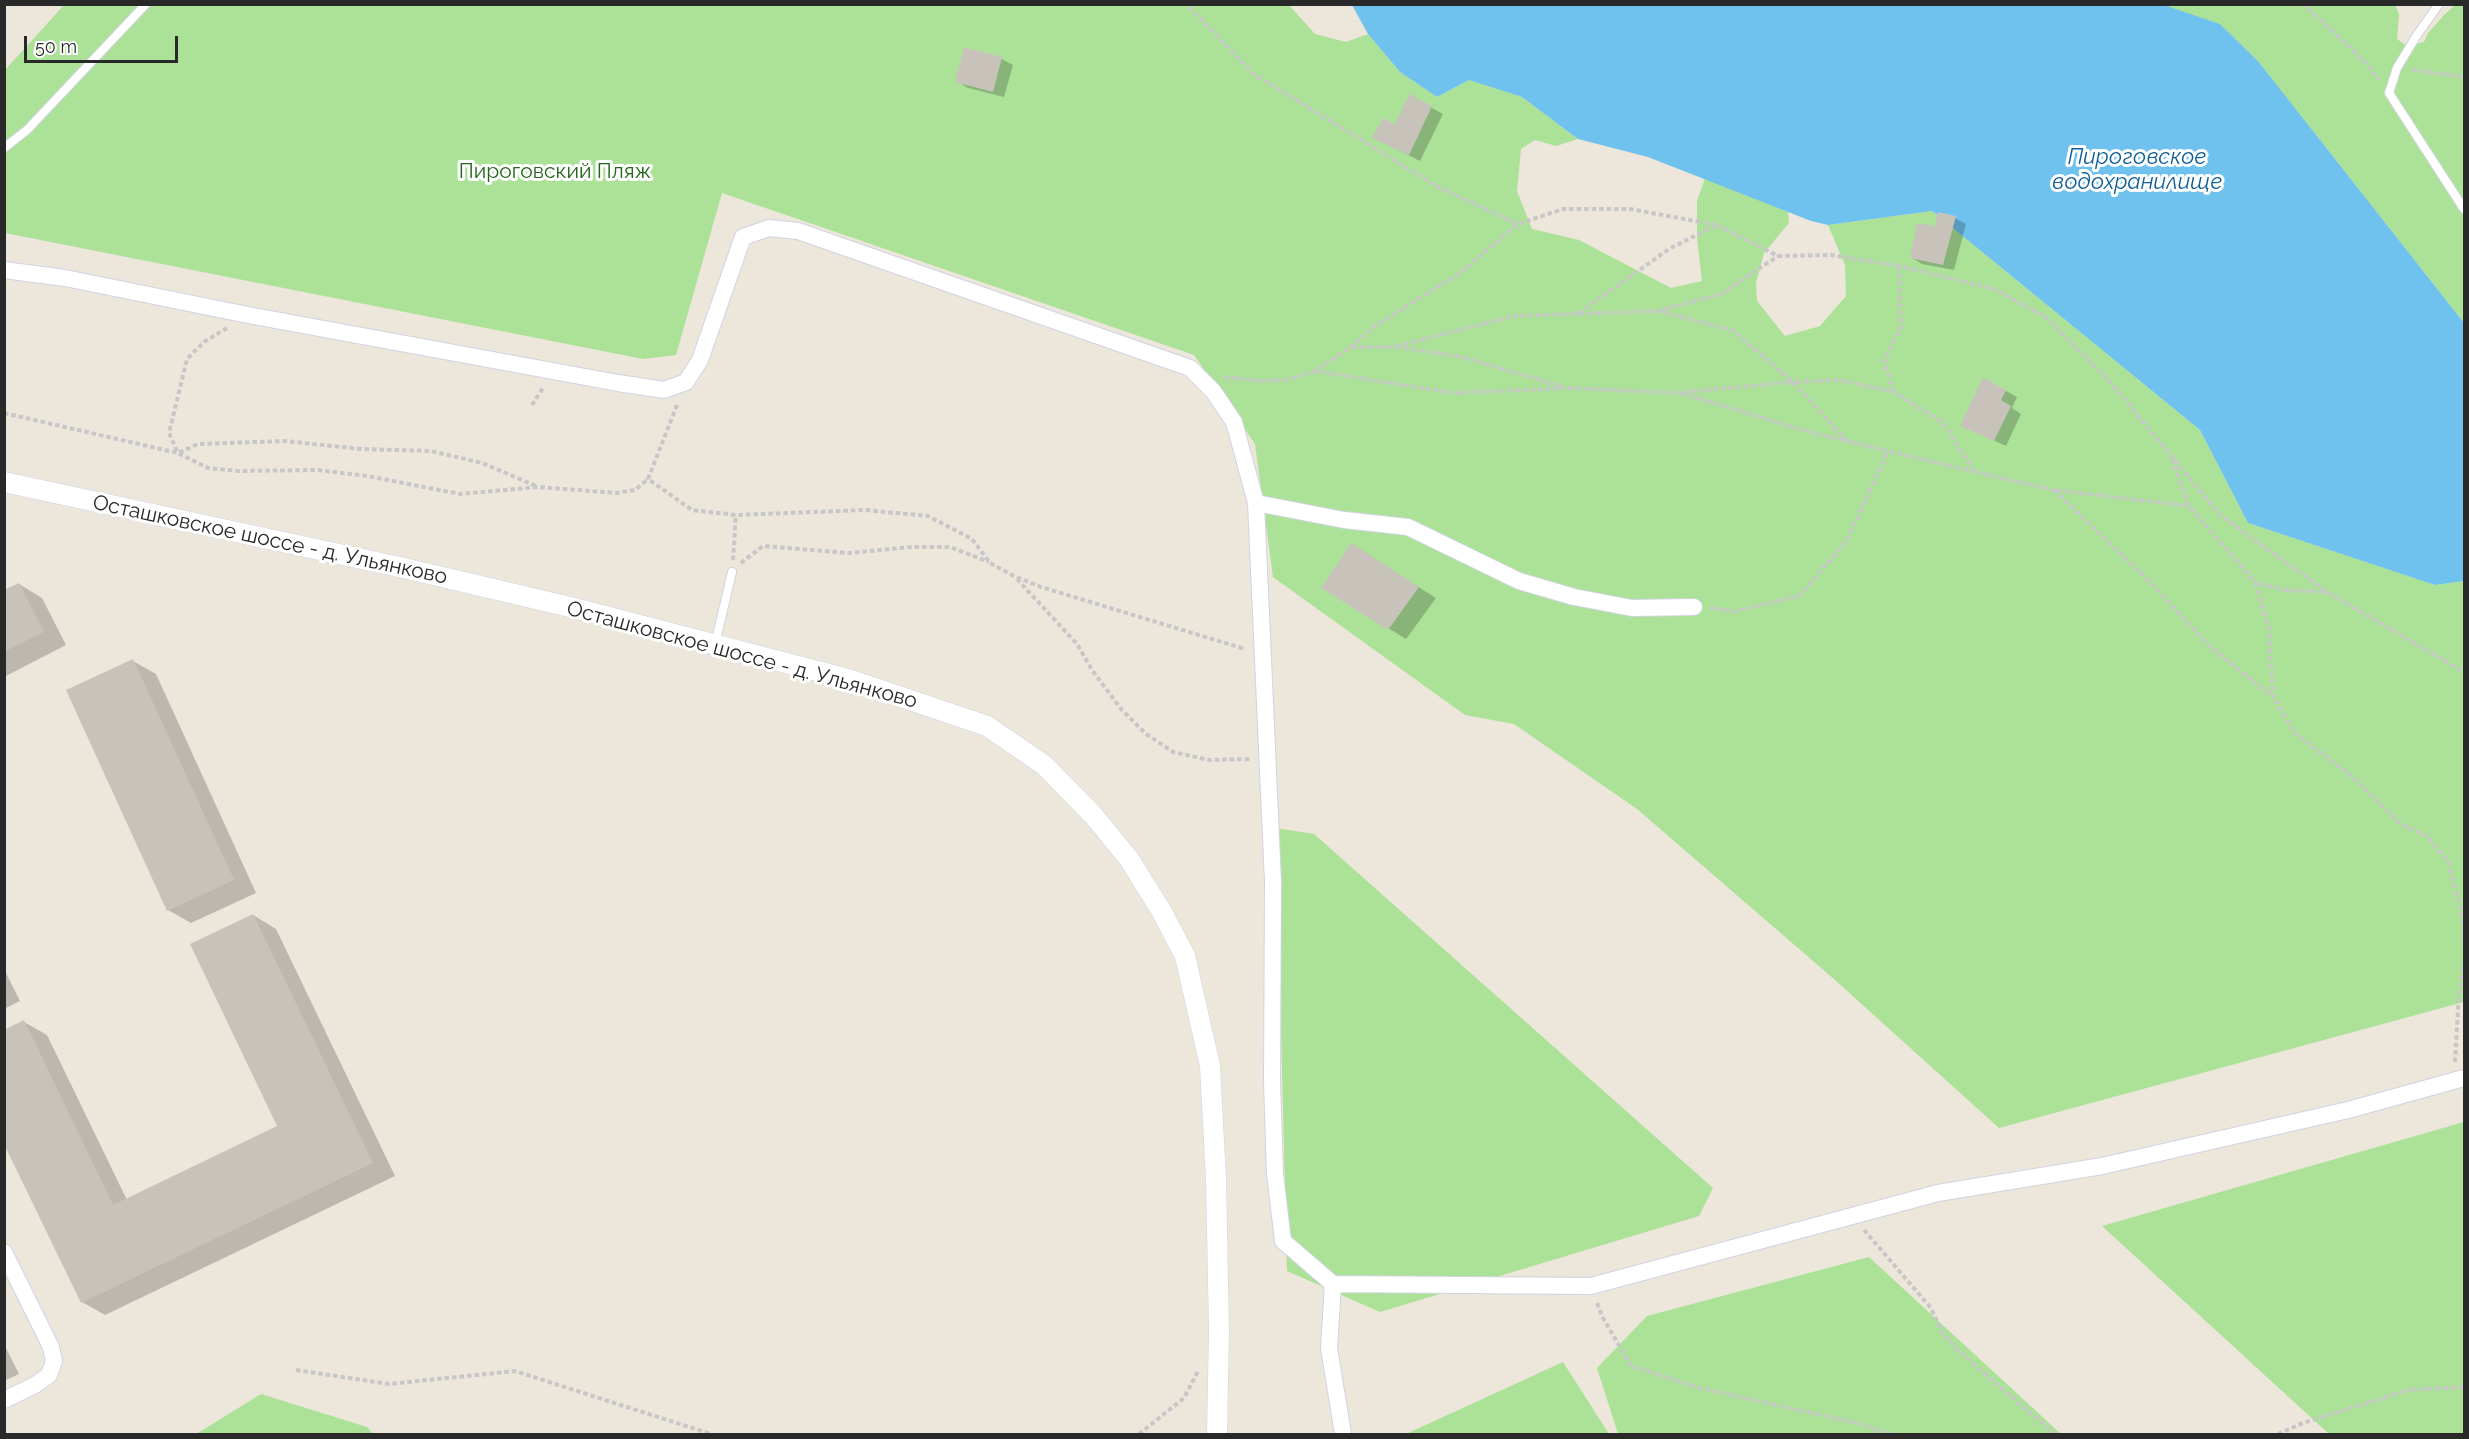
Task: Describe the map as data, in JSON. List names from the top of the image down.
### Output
{
  "streets": {
    "street": ["Осташковское шоссе - д. Ульянково"]
  },
  "water": ["Пироговское водохранилище"],
  "parks": ["Пироговский Пляж"],
  "scale_bar": "50 m"
}
